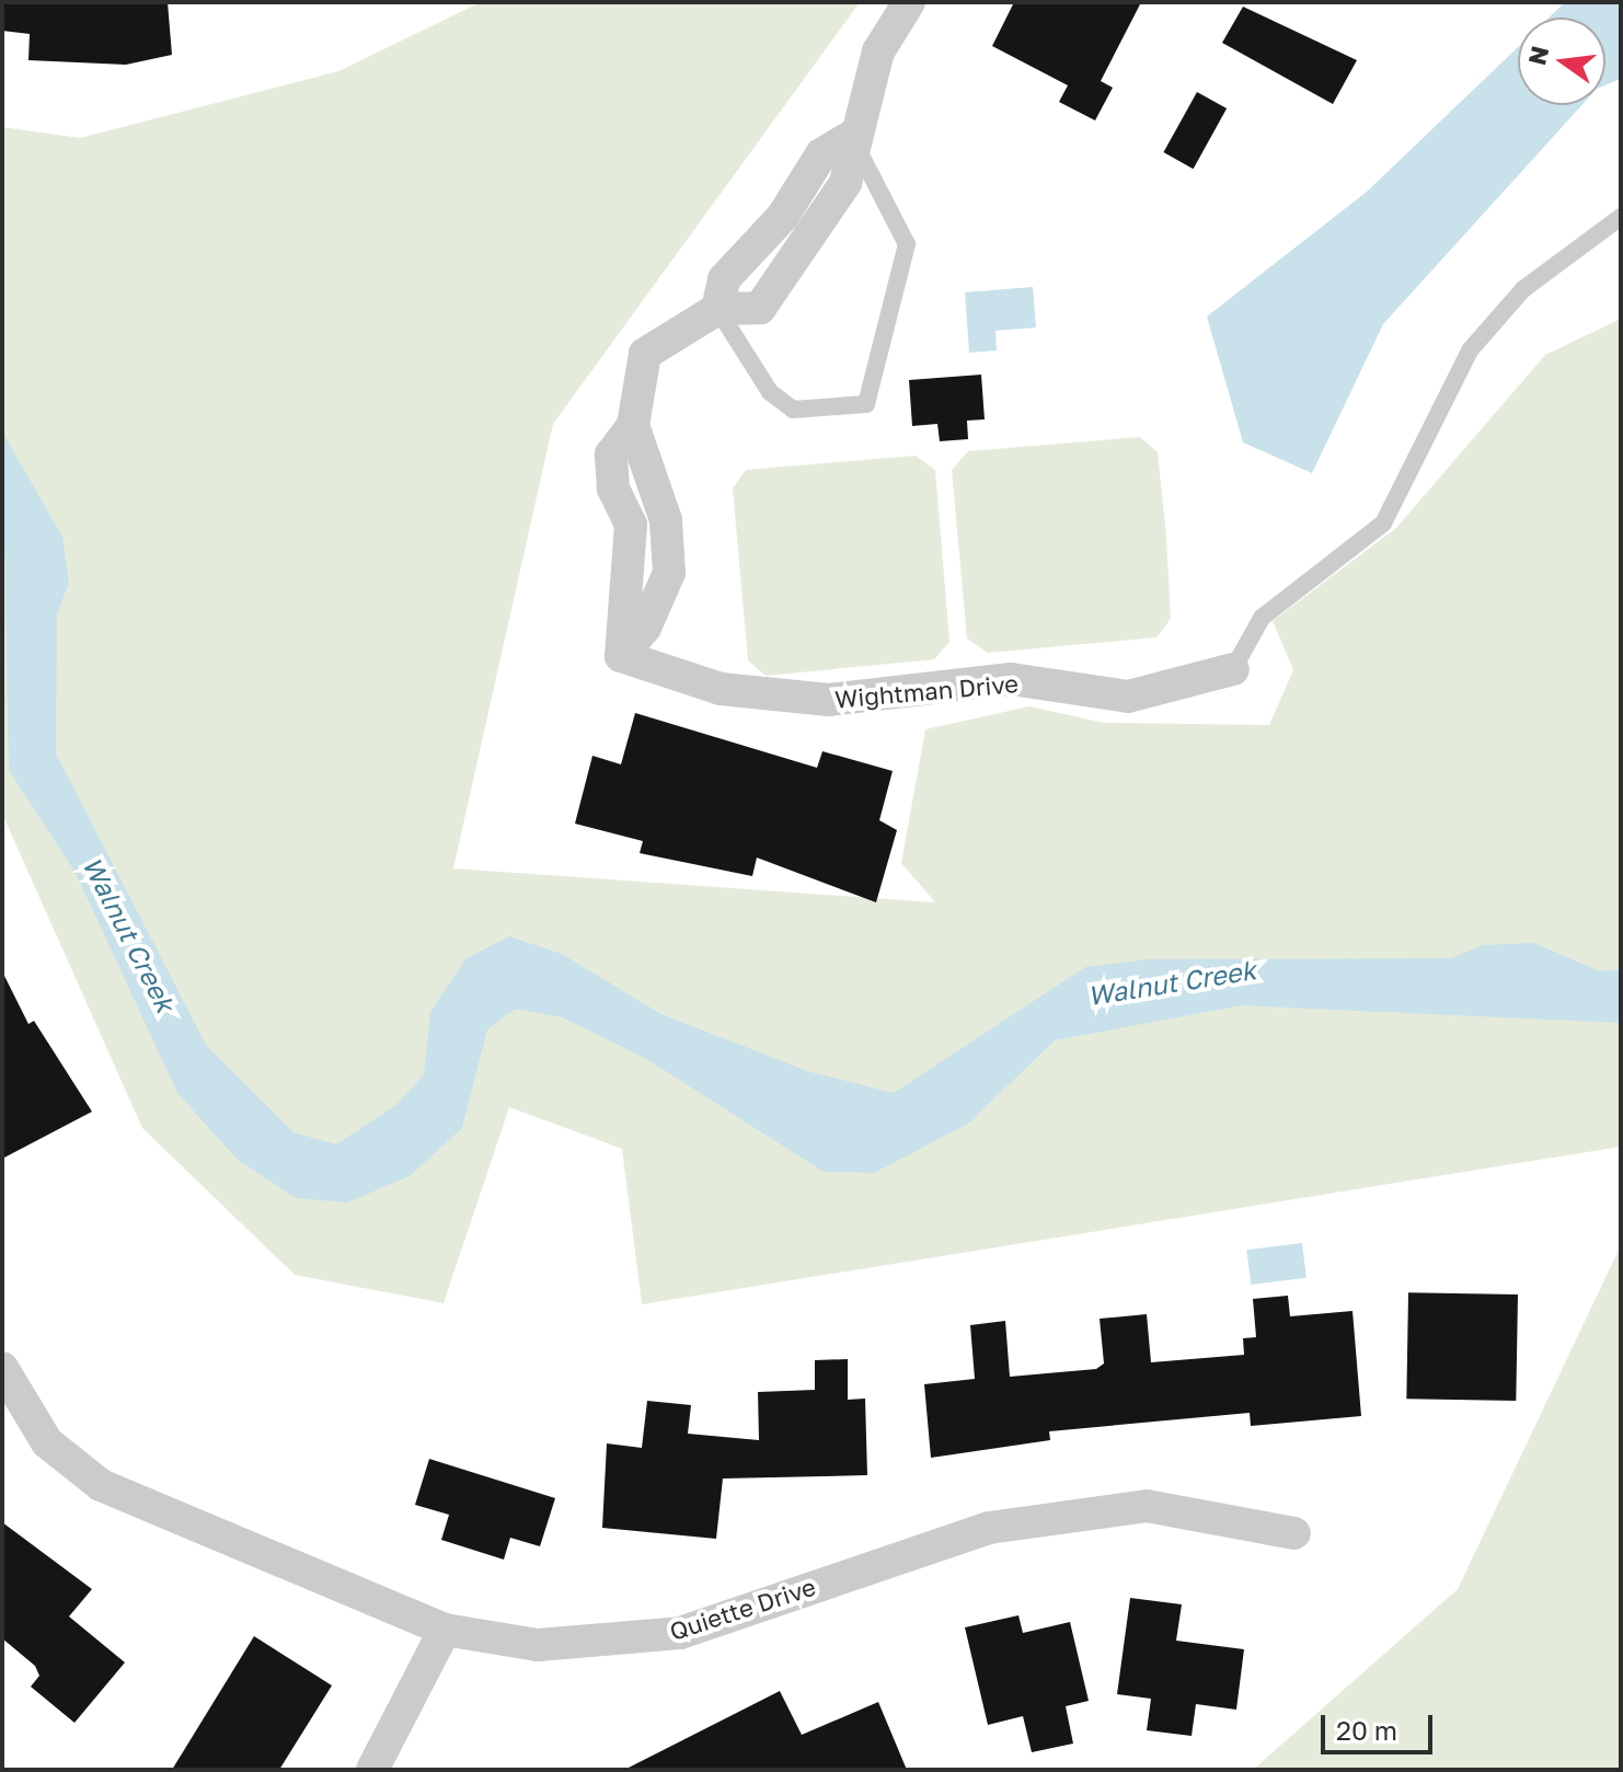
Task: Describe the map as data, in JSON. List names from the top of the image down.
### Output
{
  "streets": {
    "street": ["Wightman Drive", "Quiette Drive"]
  },
  "water": ["Walnut Creek"],
  "scale_bar": "20 m",
  "north": "left"
}
